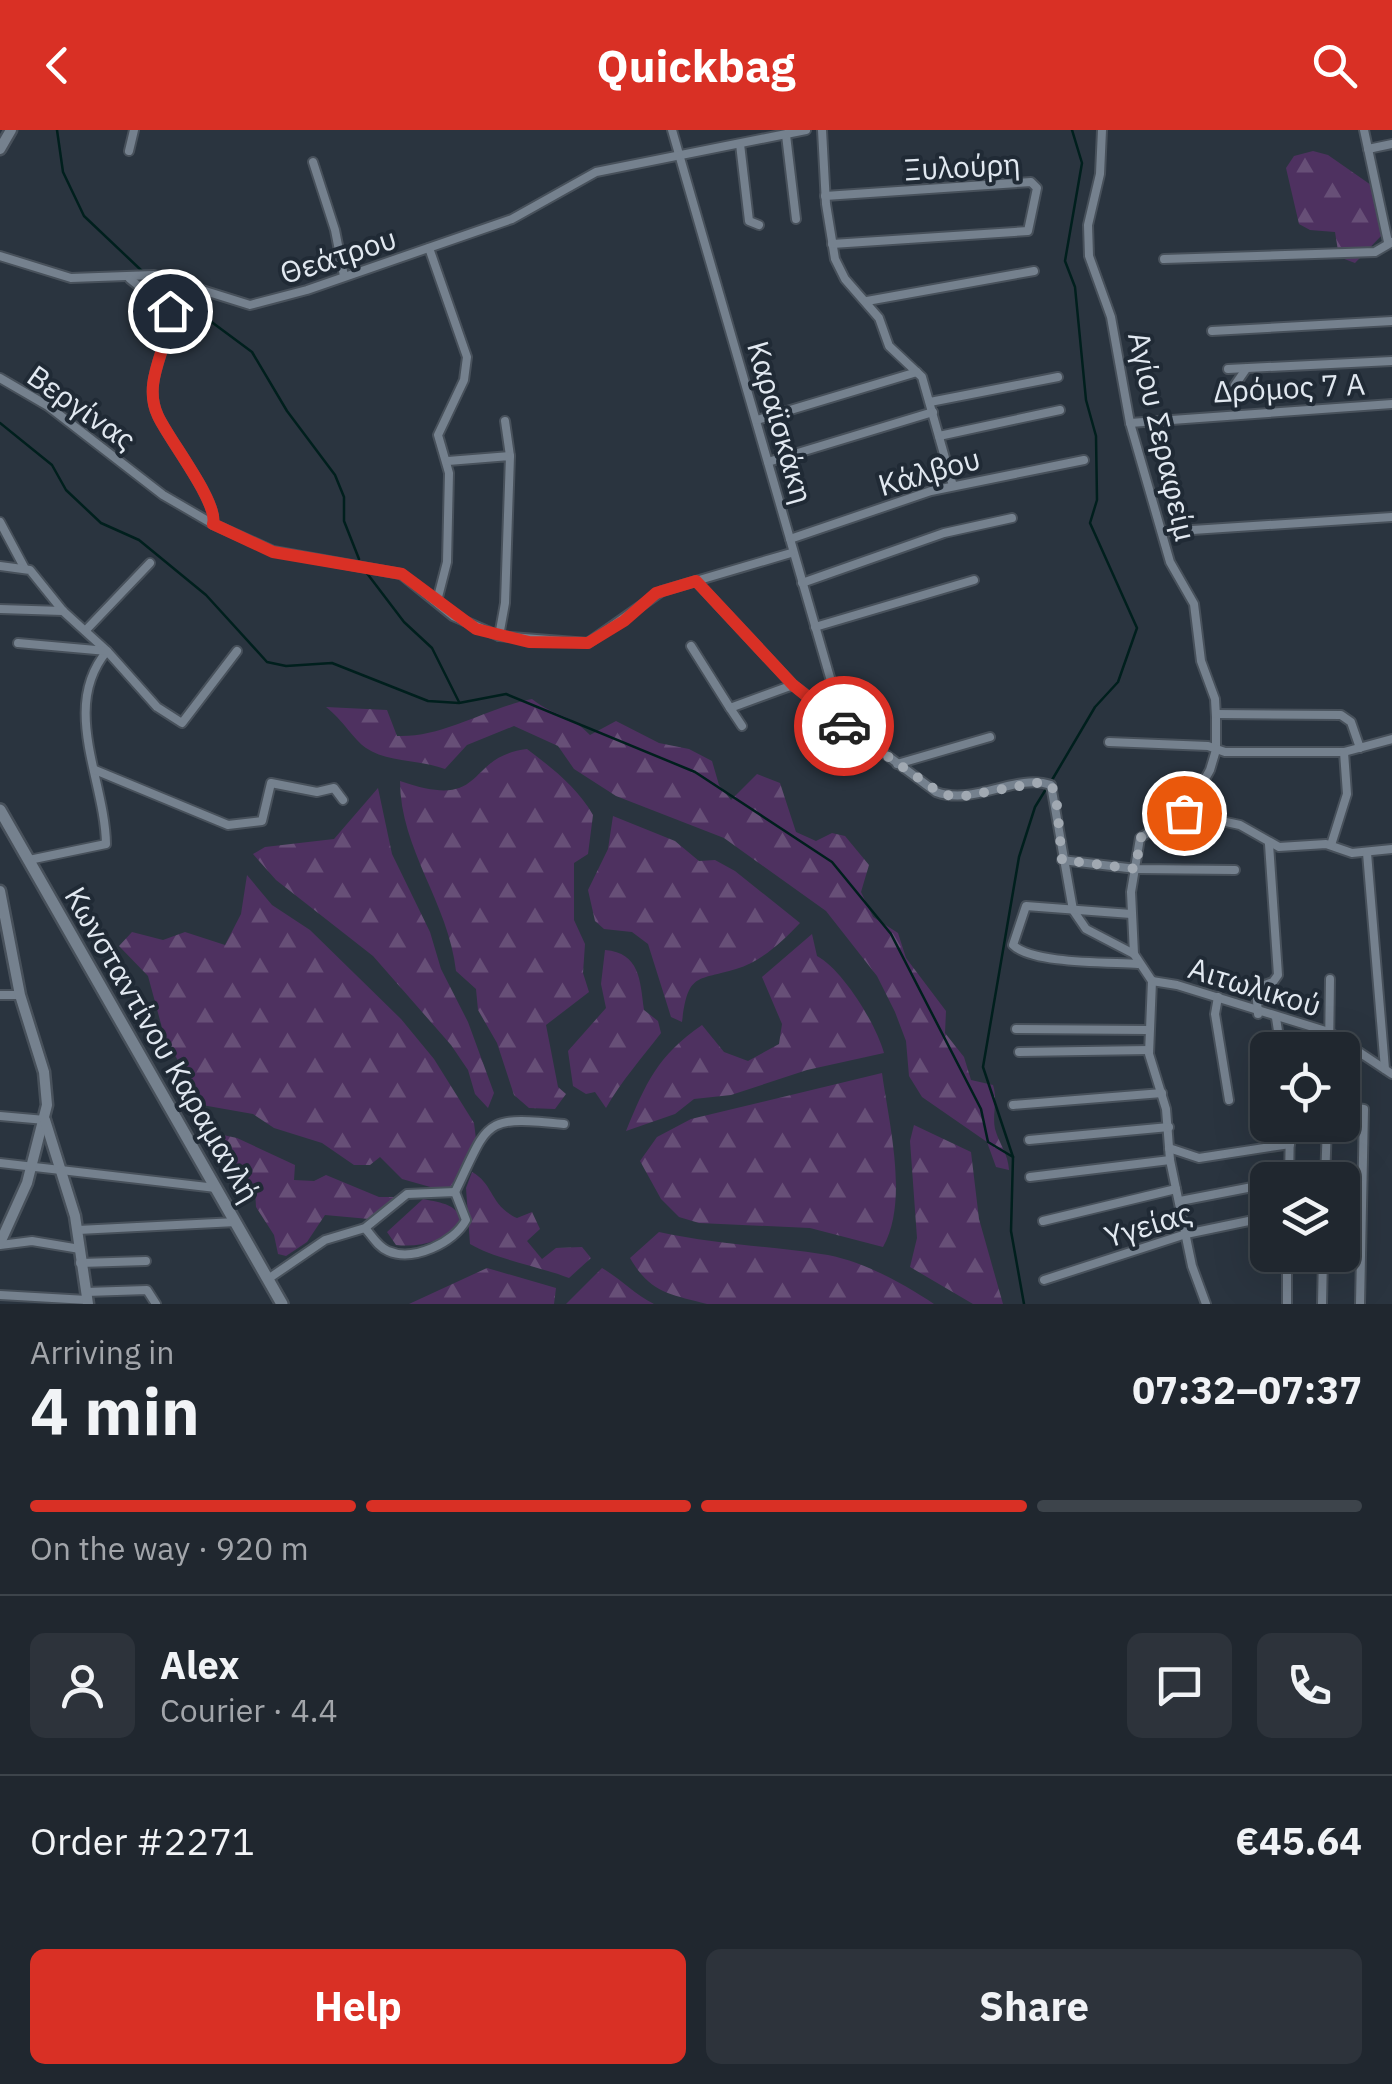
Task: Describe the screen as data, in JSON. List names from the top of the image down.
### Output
{
  "streets": {
    "main road": ["Κωνσταντίνου Καραμανλή"],
    "street": [
      "Ξυλούρη",
      "Θεάτρου",
      "Δρόμος 7 Α",
      "Βεργίνας",
      "Καραϊσκάκη",
      "Αγίου Σεραφείμ",
      "Κάλβου",
      "Αιτωλικού",
      "Υγείας"
    ]
  },
  "crossings": [
    ["Θεάτρου", "Καραϊσκάκη"],
    ["Δρόμος 7 Α", "Αγίου Σεραφείμ"],
    ["Βεργίνας", "Καραϊσκάκη"],
    ["Καραϊσκάκη", "Κάλβου"]
  ],
  "page": {
    "header": "Quickbag",
    "heading": ["4 min", "Arriving in", "07:32–07:37"],
    "panel": [
      "Alex",
      "Courier · 4.4",
      "Order #2271",
      "€45.64"
    ],
    "bar": "On the way · 920 m",
    "buttons": ["Help", "Share"]
  }
}
